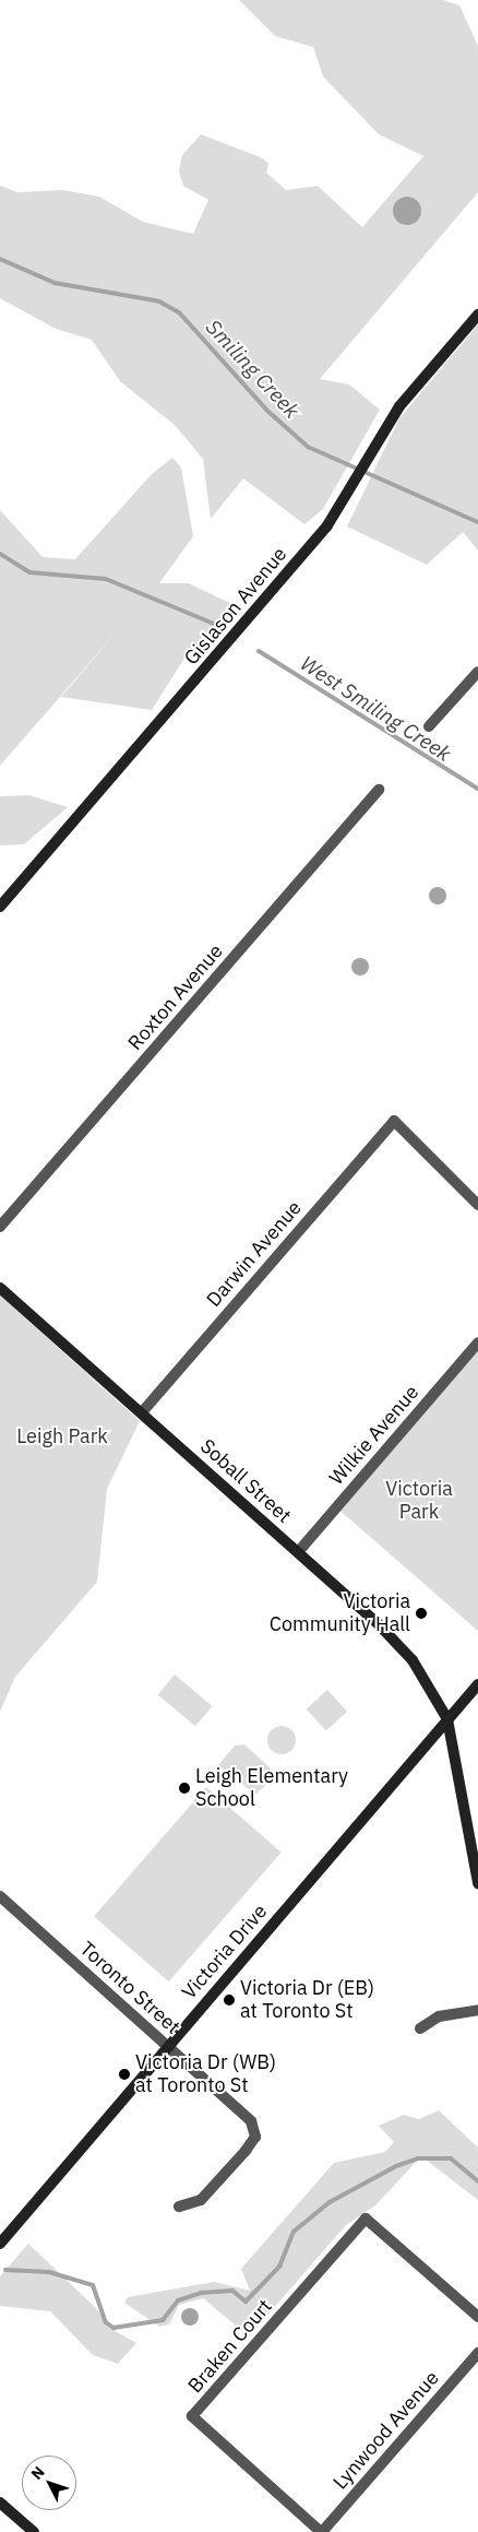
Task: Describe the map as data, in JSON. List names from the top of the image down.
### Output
{
  "streets": {
    "street": [
      "Gislason Avenue",
      "Roxton Avenue",
      "Darwin Avenue",
      "Wilkie Avenue",
      "Soball Street",
      "Victoria Drive",
      "Toronto Street",
      "Braken Court",
      "Lynwood Avenue"
    ]
  },
  "crossings": [
    ["Darwin Avenue", "Soball Street"],
    ["Wilkie Avenue", "Soball Street"],
    ["Soball Street", "Victoria Drive"],
    ["Victoria Drive", "Toronto Street"],
    ["Braken Court", "Lynwood Avenue"]
  ],
  "water": ["Smiling Creek", "West Smiling Creek"],
  "parks": ["Leigh Park", "Victoria Park"],
  "places": [
    "Victoria Community Hall",
    "Leigh Elementary School",
    "Victoria Dr (EB) at Toronto St",
    "Victoria Dr (WB) at Toronto St"
  ],
  "north": "top left"
}
